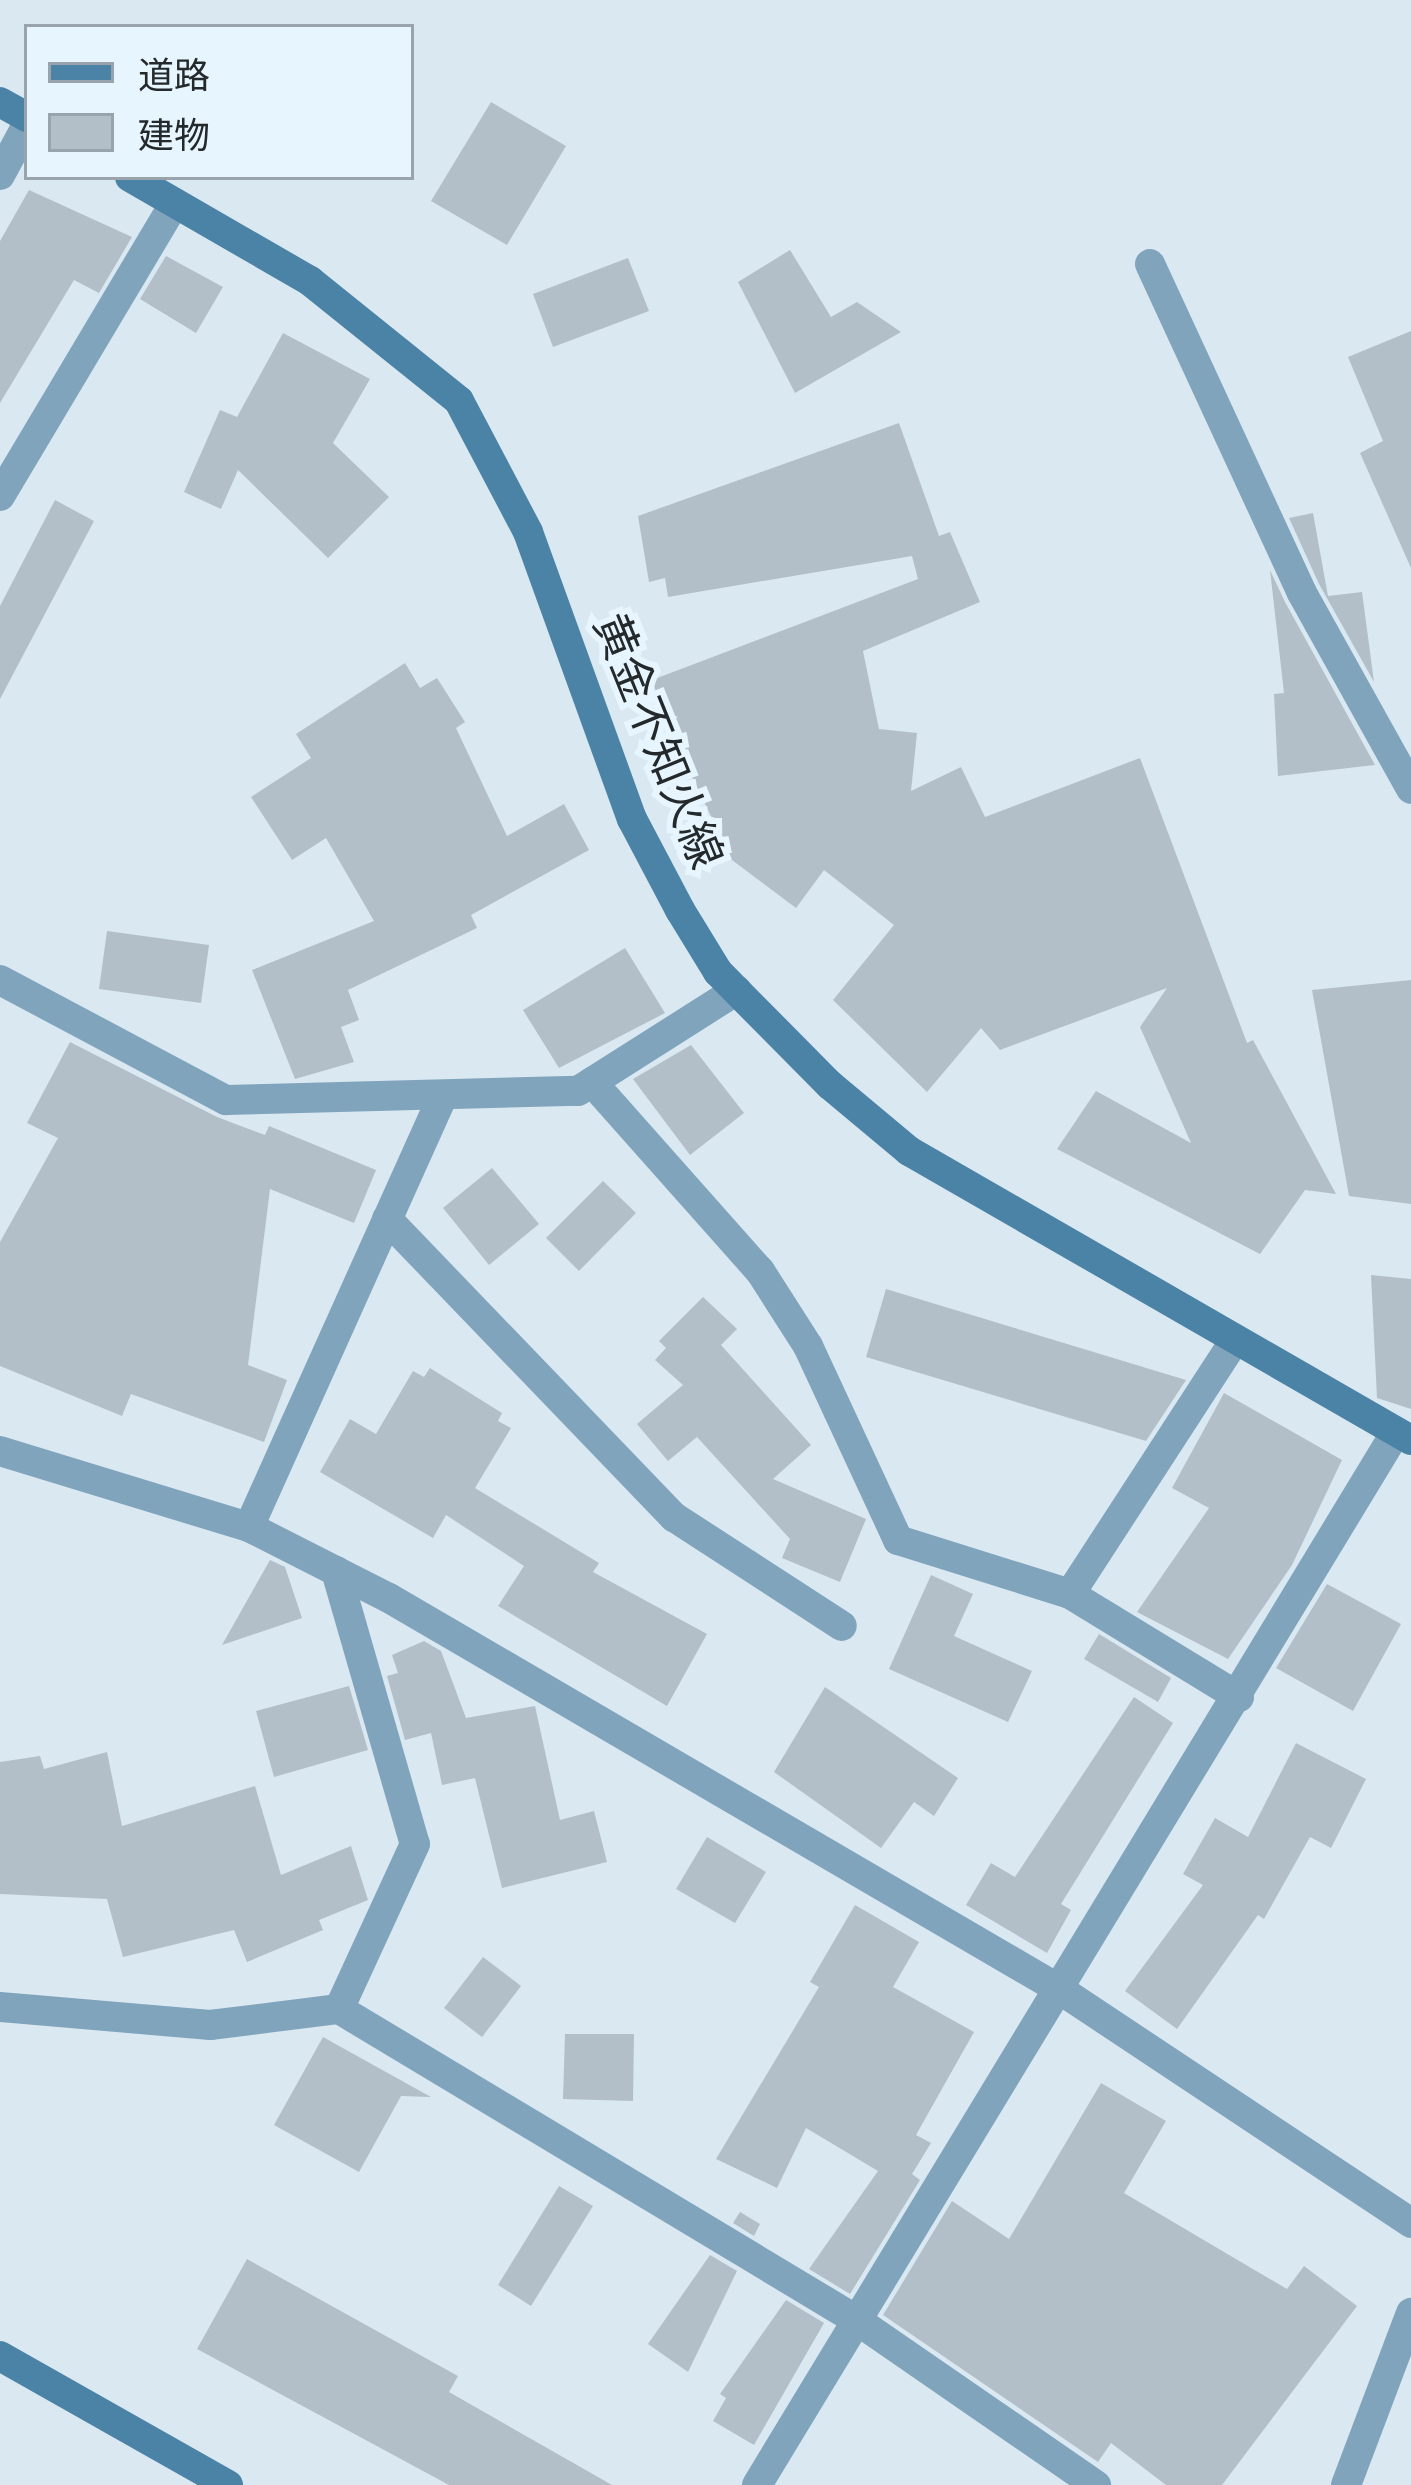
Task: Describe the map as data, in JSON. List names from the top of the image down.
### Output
{
  "streets": {
    "main road": ["黄金不知火線"]
  },
  "legend": ["道路", "建物"]
}
